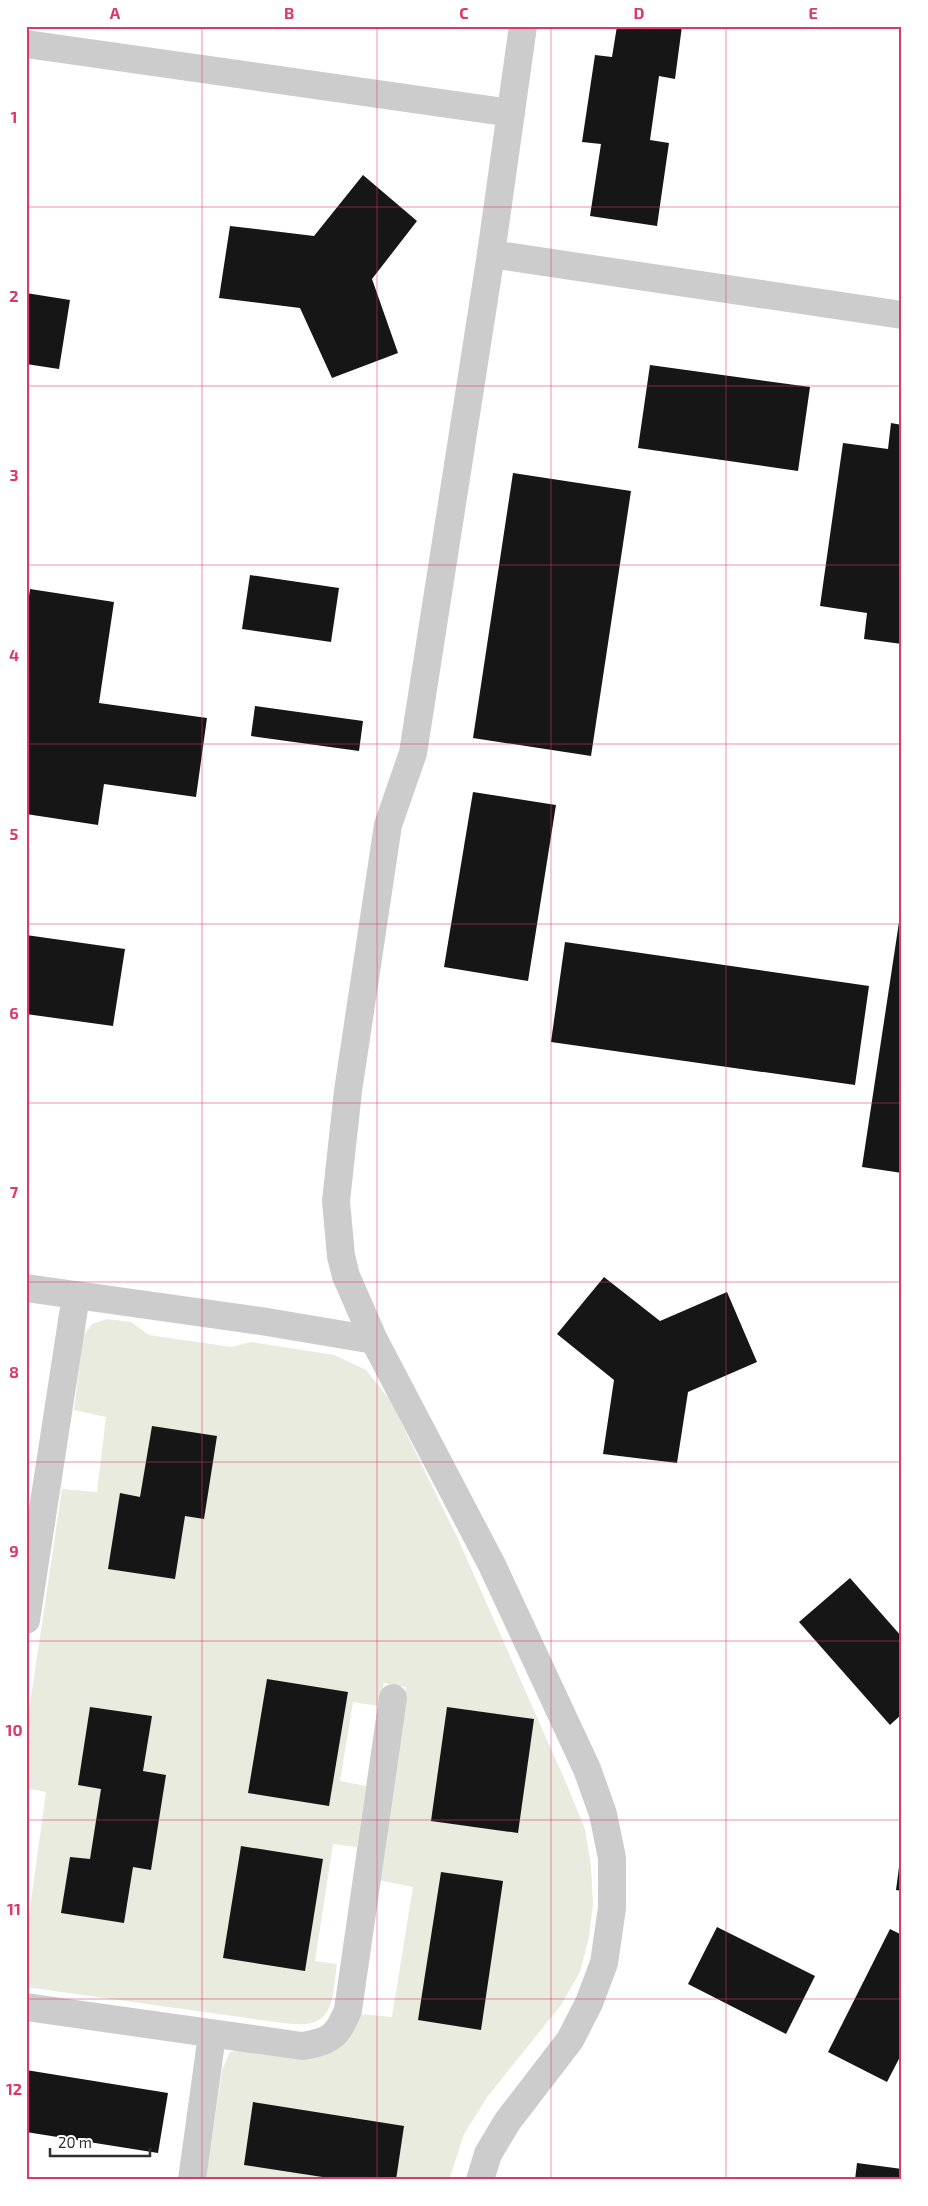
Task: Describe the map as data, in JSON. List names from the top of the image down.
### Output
{
  "scale_bar": "20 m",
  "grid": {
    "columns": [
      "A",
      "B",
      "C",
      "D",
      "E"
    ],
    "rows": [
      "1",
      "2",
      "3",
      "4",
      "5",
      "6",
      "7",
      "8",
      "9",
      "10",
      "11",
      "12"
    ]
  }
}
